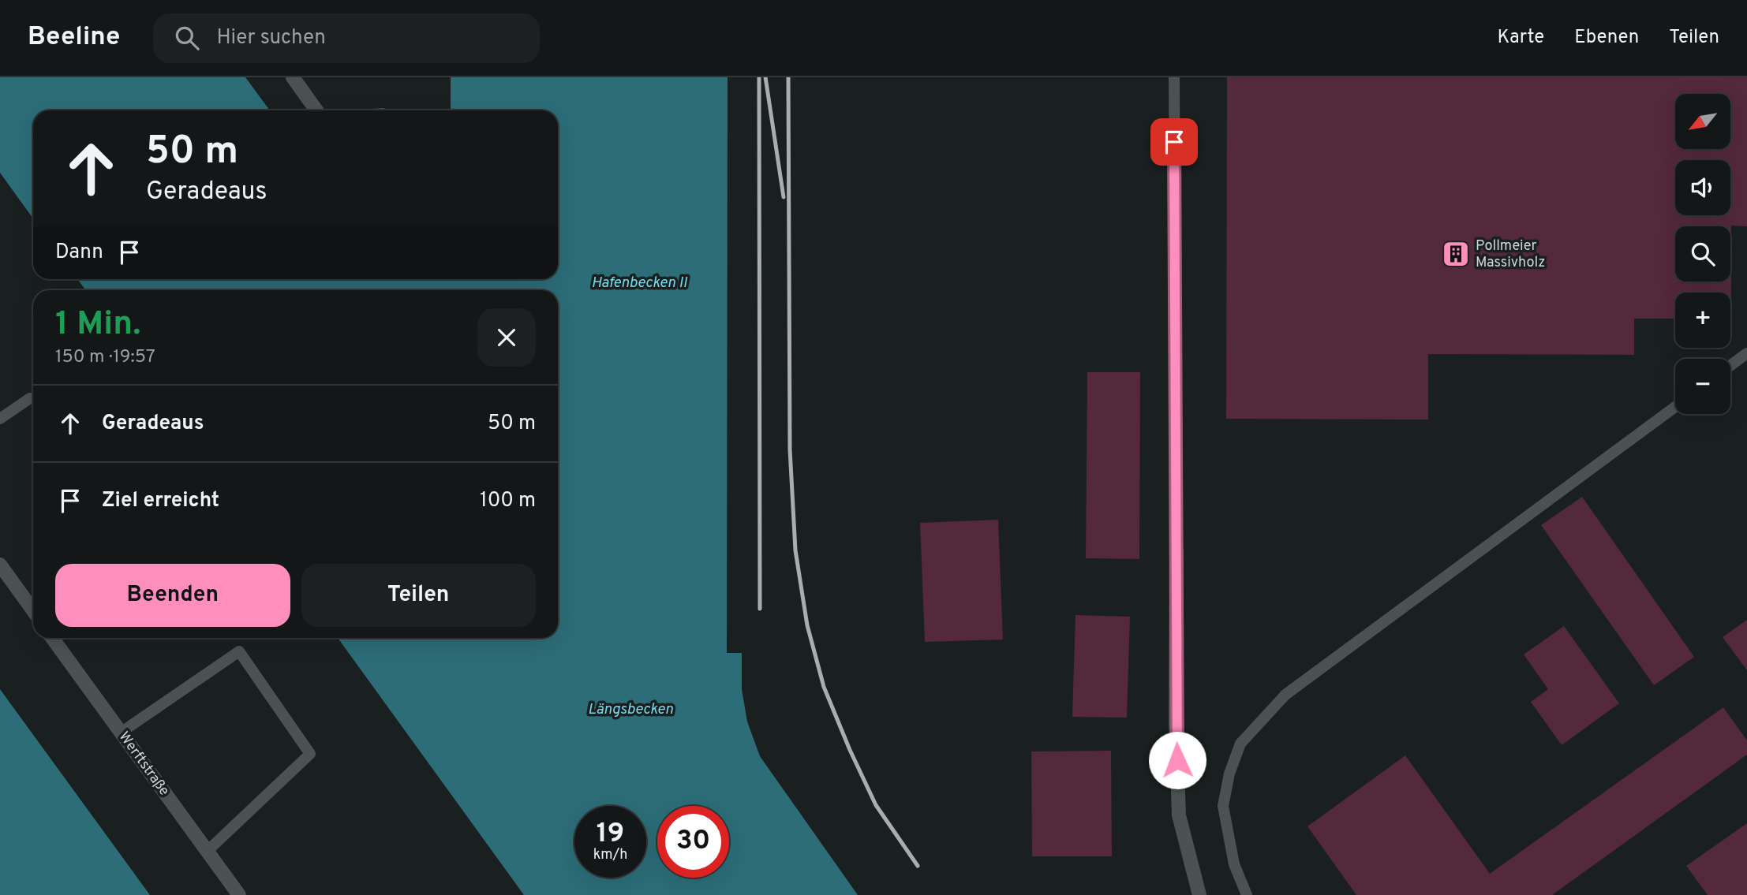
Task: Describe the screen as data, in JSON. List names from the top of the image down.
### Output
{
  "streets": {
    "street": ["Werftstraße"]
  },
  "water": ["Hafenbecken II", "Längsbecken"],
  "places": {
    "building": ["Pollmeier Massivholz"]
  },
  "north": "bottom left",
  "page": {
    "header": "Beeline",
    "search": "Hier suchen",
    "nav": ["Karte", "Ebenen", "Teilen"],
    "map_buttons": ["+", "−"],
    "turn": ["50 m", "Geradeaus"],
    "then": "Dann",
    "heading": ["1 Min.", "150 m · 19:57"],
    "list": [
      {
        "name": "Geradeaus",
        "value": "50 m"
      },
      {
        "name": "Ziel erreicht",
        "value": "100 m"
      }
    ],
    "buttons": ["Beenden", "Teilen"],
    "speed": "19 km/h",
    "limit": "30"
  }
}
